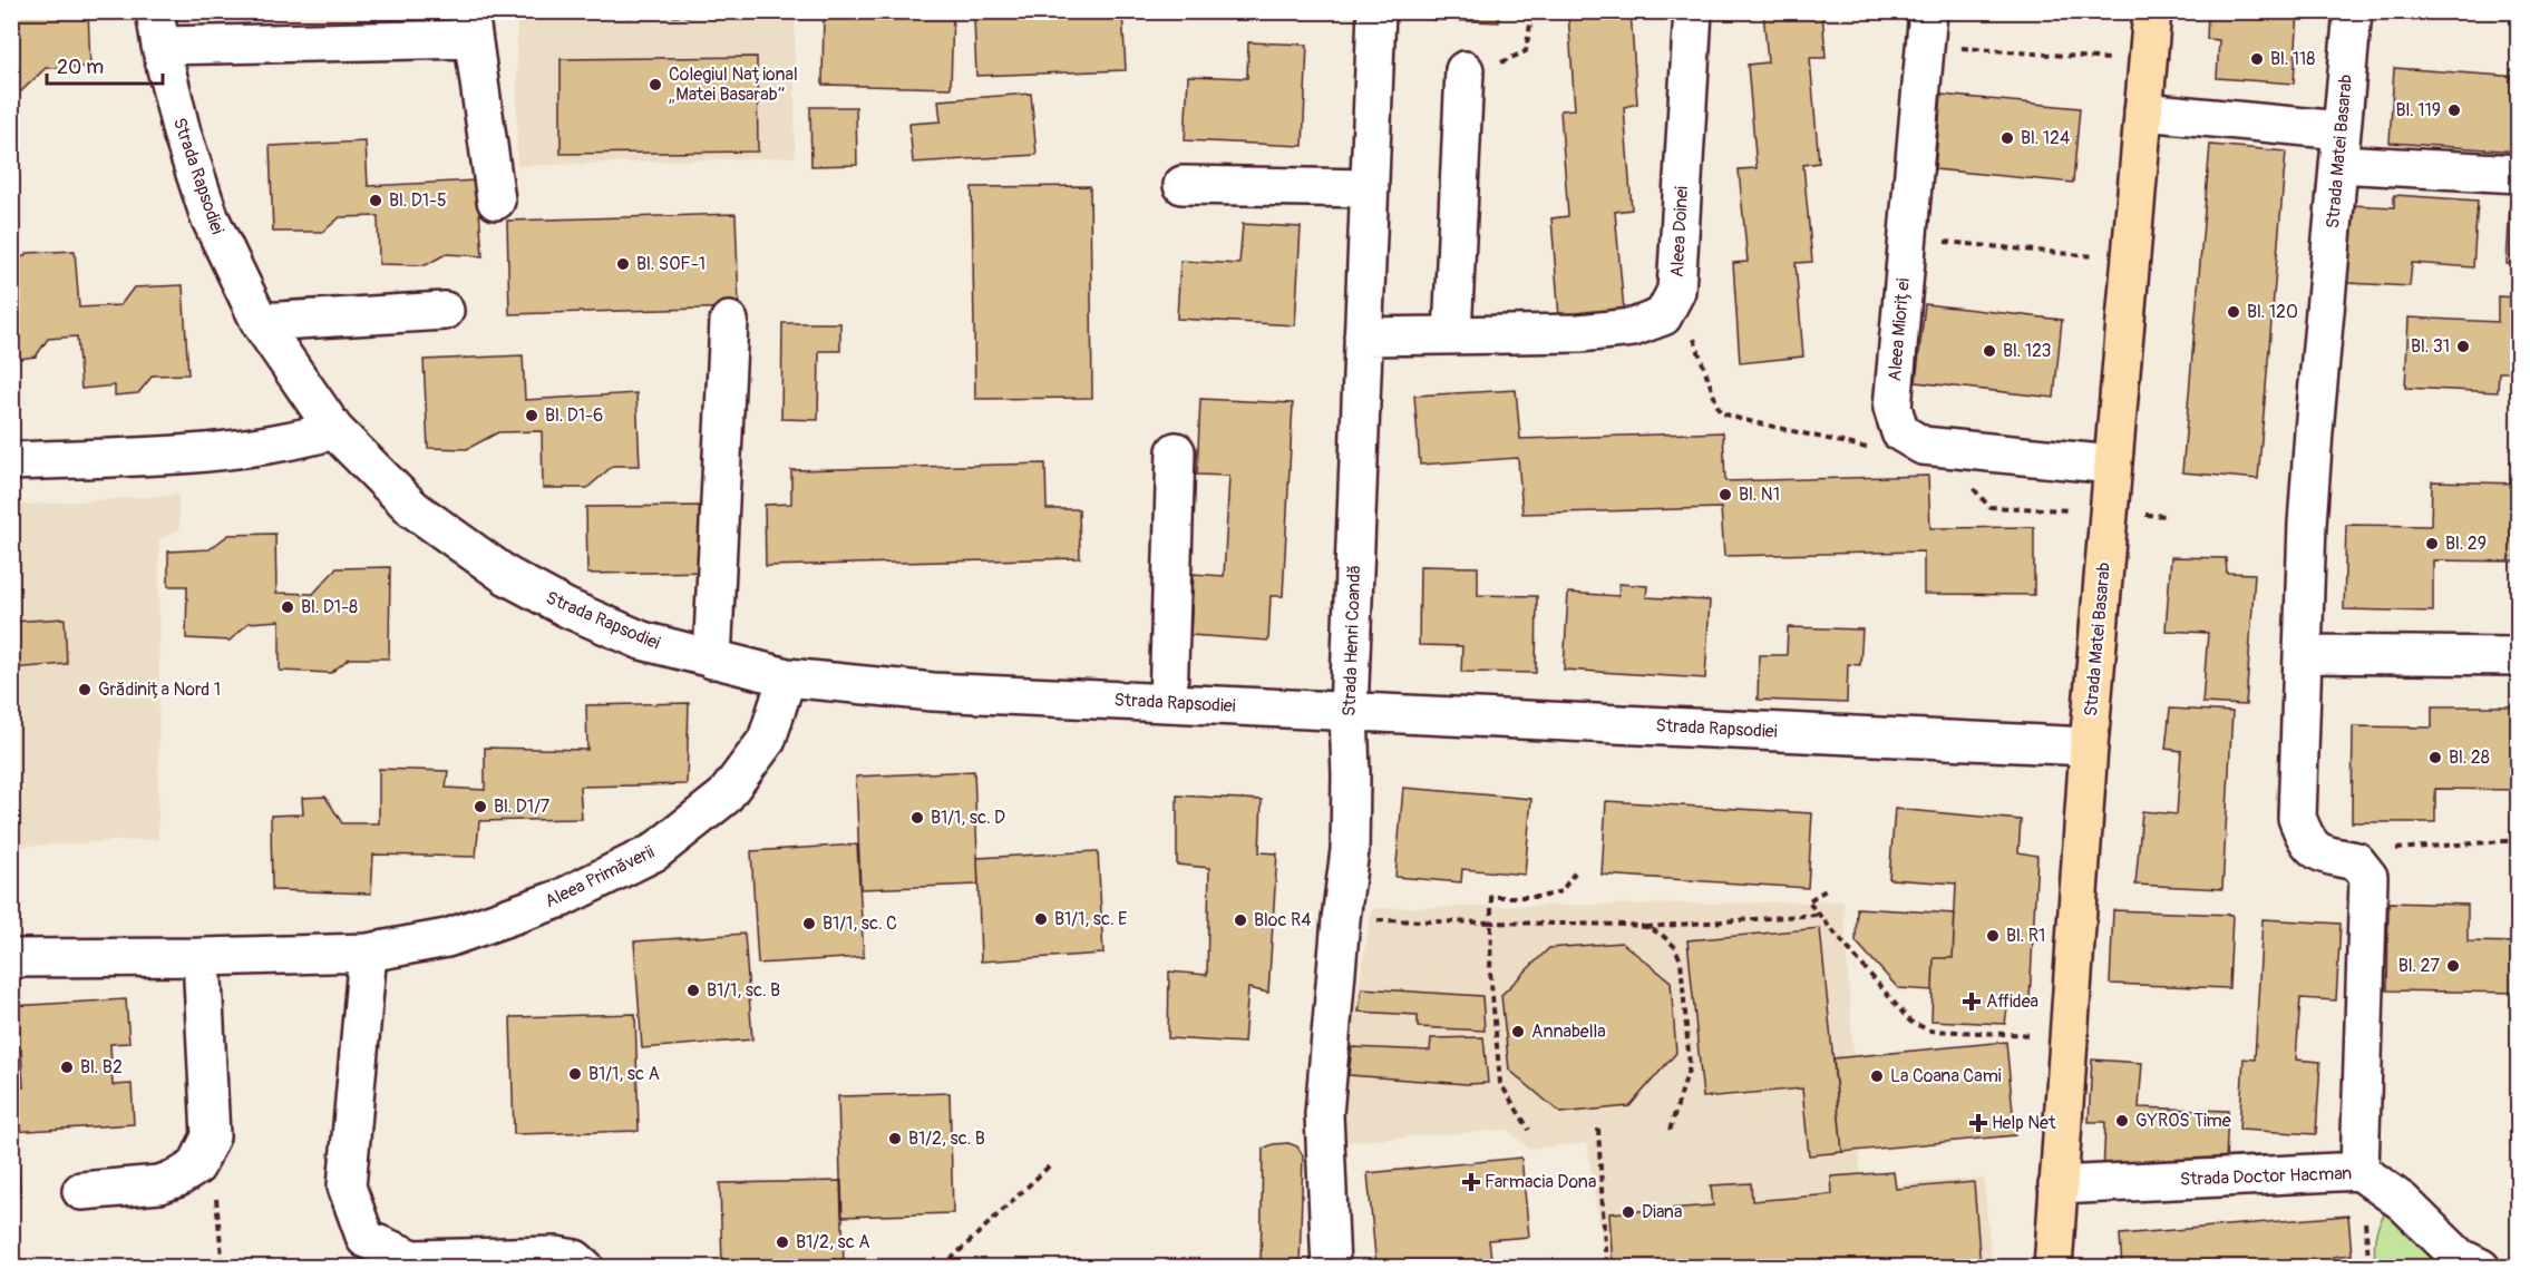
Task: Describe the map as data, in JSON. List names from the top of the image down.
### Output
{
  "streets": {
    "main road": ["Strada Matei Basarab"],
    "street": [
      "Strada Rapsodiei",
      "Aleea Doinei",
      "Aleea Mioriței",
      "Strada Henri Coandă",
      "Aleea Primăverii",
      "Strada Doctor Hacman"
    ]
  },
  "crossings": [
    ["Strada Matei Basarab", "Strada Rapsodiei"],
    ["Strada Matei Basarab", "Aleea Mioriței"],
    ["Strada Matei Basarab", "Strada Doctor Hacman"],
    ["Strada Rapsodiei", "Strada Henri Coandă"],
    ["Strada Rapsodiei", "Aleea Primăverii"],
    ["Aleea Doinei", "Strada Henri Coandă"]
  ],
  "places": {
    "other": [
      "Bl. 118",
      "Colegiul Național „Matei Basarab”",
      "Bl. 119",
      "Bl. 124",
      "Bl. D1-5",
      "Bl. SOF-1",
      "Bl. 120",
      "Bl. 31",
      "Bl. 123",
      "Bl. D1-6",
      "Bl. N1",
      "Bl. 29",
      "Bl. D1-8",
      "Grădinița Nord 1",
      "Bl. 28",
      "Bl. D1/7",
      "B1/1, sc. D",
      "B1/1, sc. E",
      "Bloc R4",
      "B1/1, sc. C",
      "Bl. R1",
      "Bl. 27",
      "B1/1, sc. B",
      "Annabella",
      "Bl. B2",
      "B1/1, sc A",
      "La Coana Cami",
      "GYROS Time",
      "B1/2, sc. B",
      "Diana",
      "B1/2, sc A"
    ],
    "health": ["Affidea", "Help Net", "Farmacia Dona"]
  },
  "scale_bar": "20 m"
}
